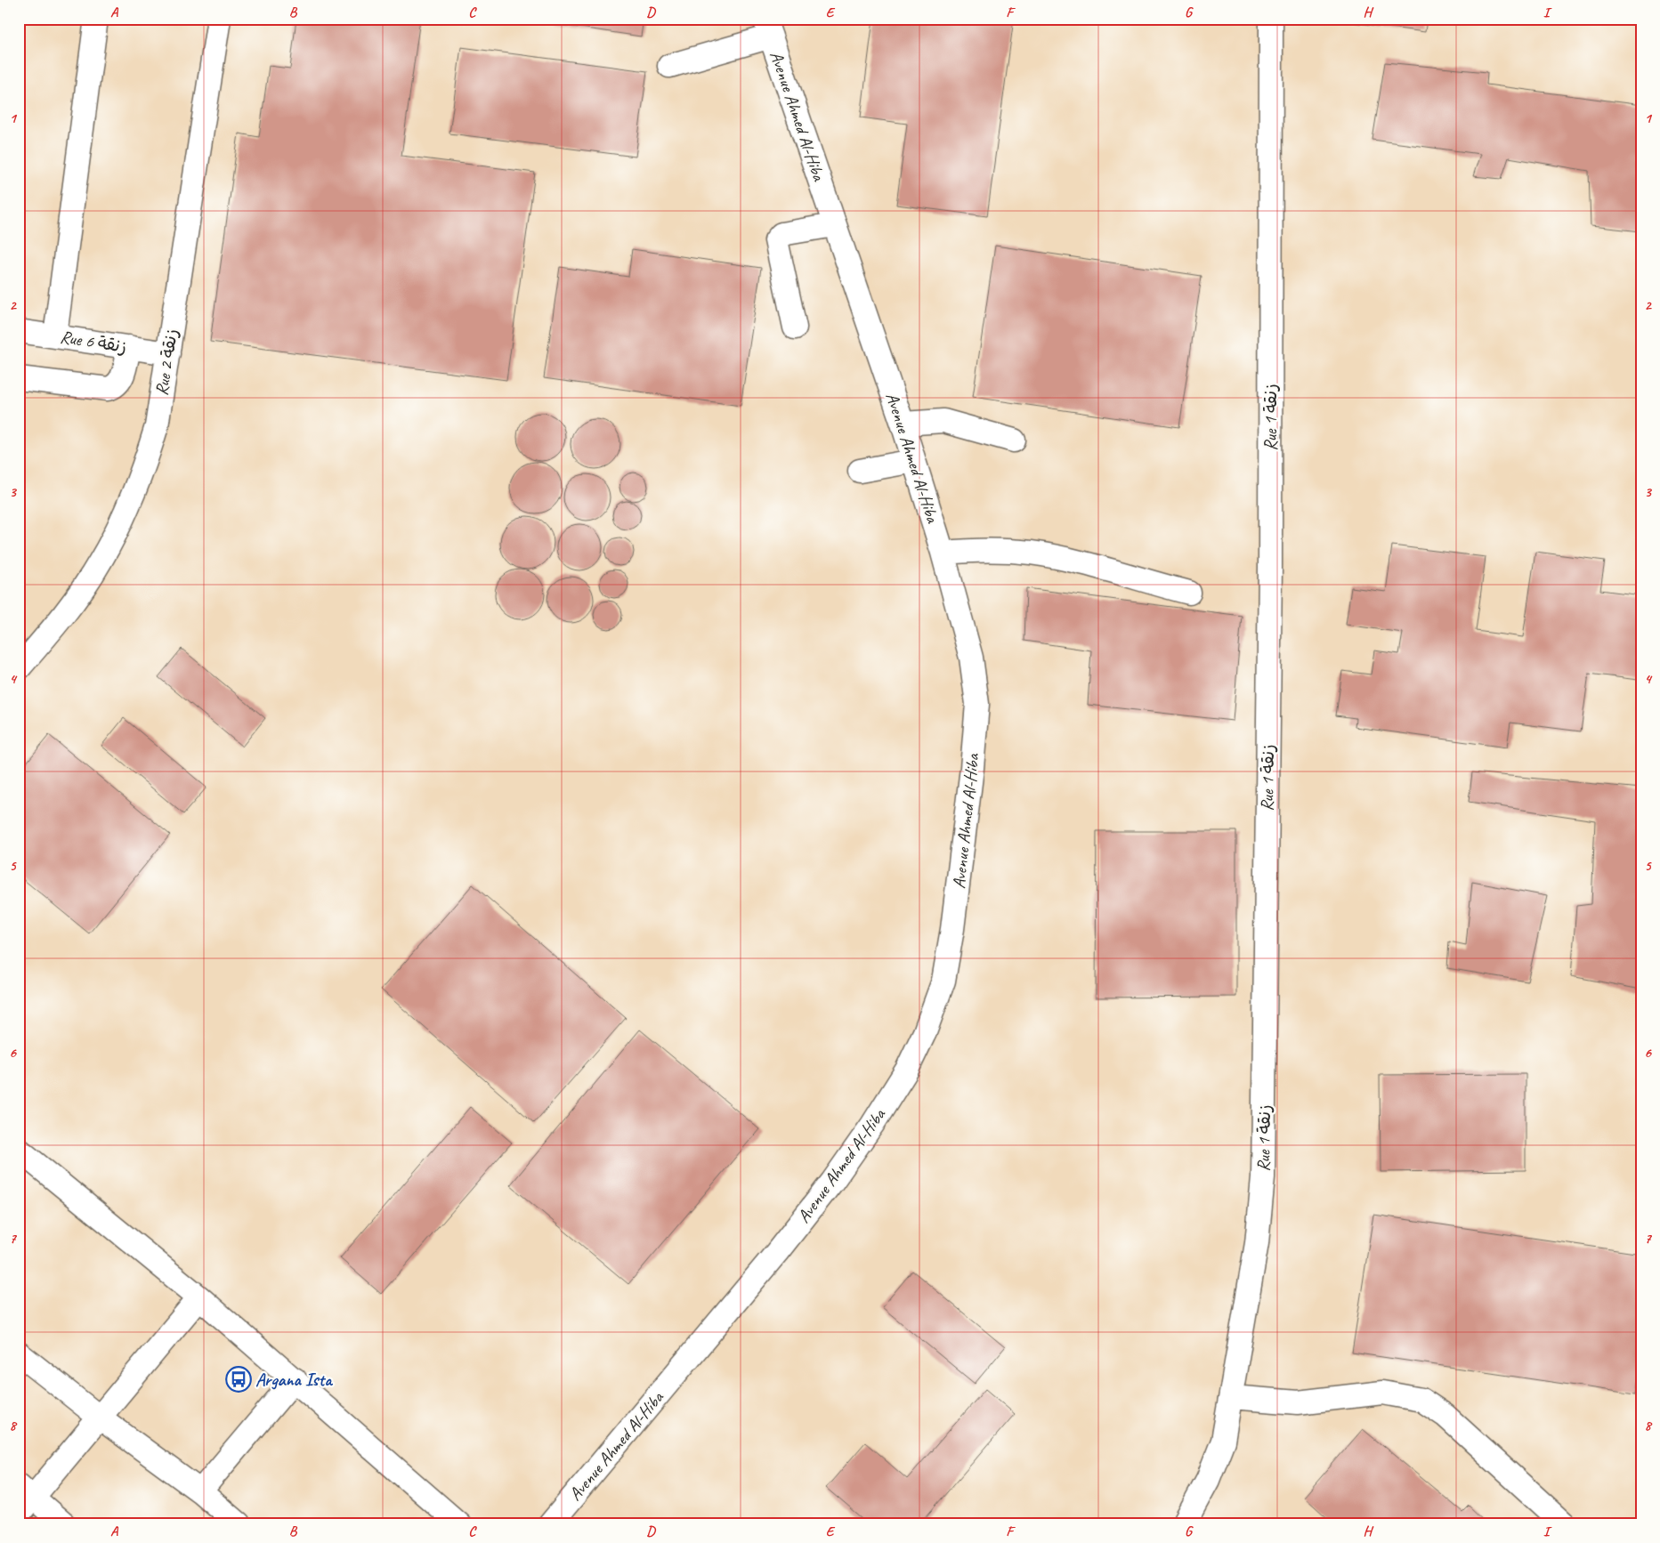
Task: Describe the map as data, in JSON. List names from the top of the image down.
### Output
{
  "streets": {
    "street": [
      "Avenue Ahmed Al-Hiba",
      "Rue 6 زنقة",
      "Rue 2 زنقة",
      "Rue 1 زنقة"
    ]
  },
  "crossings": [
    ["Rue 6 زنقة", "Rue 2 زنقة"]
  ],
  "places": {
    "bus stop": ["Argana Ista"]
  },
  "grid": {
    "columns": [
      "A",
      "B",
      "C",
      "D",
      "E",
      "F",
      "G",
      "H",
      "I"
    ],
    "rows": [
      "1",
      "2",
      "3",
      "4",
      "5",
      "6",
      "7",
      "8"
    ]
  }
}
